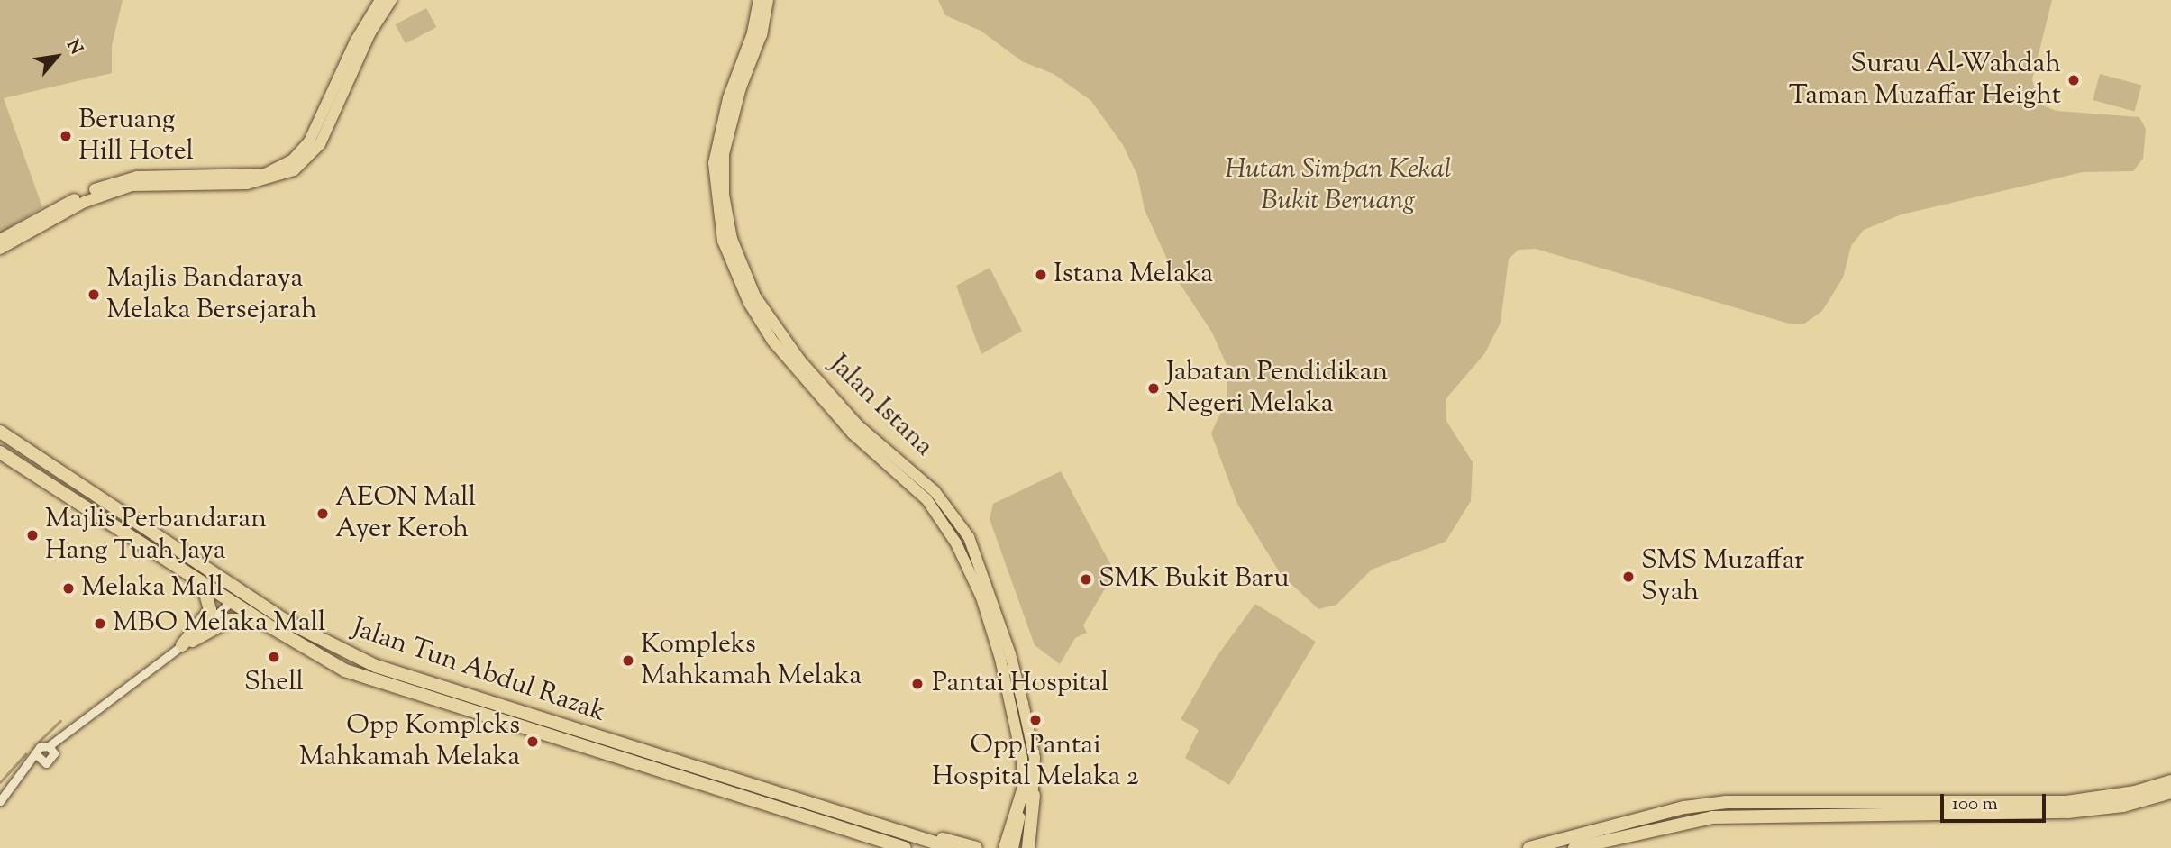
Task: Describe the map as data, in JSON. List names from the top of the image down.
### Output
{
  "streets": {
    "highway": ["Jalan Tun Abdul Razak"],
    "main road": ["Jalan Istana"]
  },
  "parks": ["Hutan Simpan Kekal Bukit Beruang"],
  "places": [
    "Surau Al-Wahdah Taman Muzaffar Height",
    "Beruang Hill Hotel",
    "Istana Melaka",
    "Majlis Bandaraya Melaka Bersejarah",
    "Jabatan Pendidikan Negeri Melaka",
    "AEON Mall Ayer Keroh",
    "Majlis Perbandaran Hang Tuah Jaya",
    "SMS Muzaffar Syah",
    "SMK Bukit Baru",
    "Melaka Mall",
    "MBO Melaka Mall",
    "Shell",
    "Kompleks Mahkamah Melaka",
    "Pantai Hospital",
    "Opp Pantai Hospital Melaka 2",
    "Opp Kompleks Mahkamah Melaka"
  ],
  "scale_bar": "100 m",
  "north": "top right"
}
